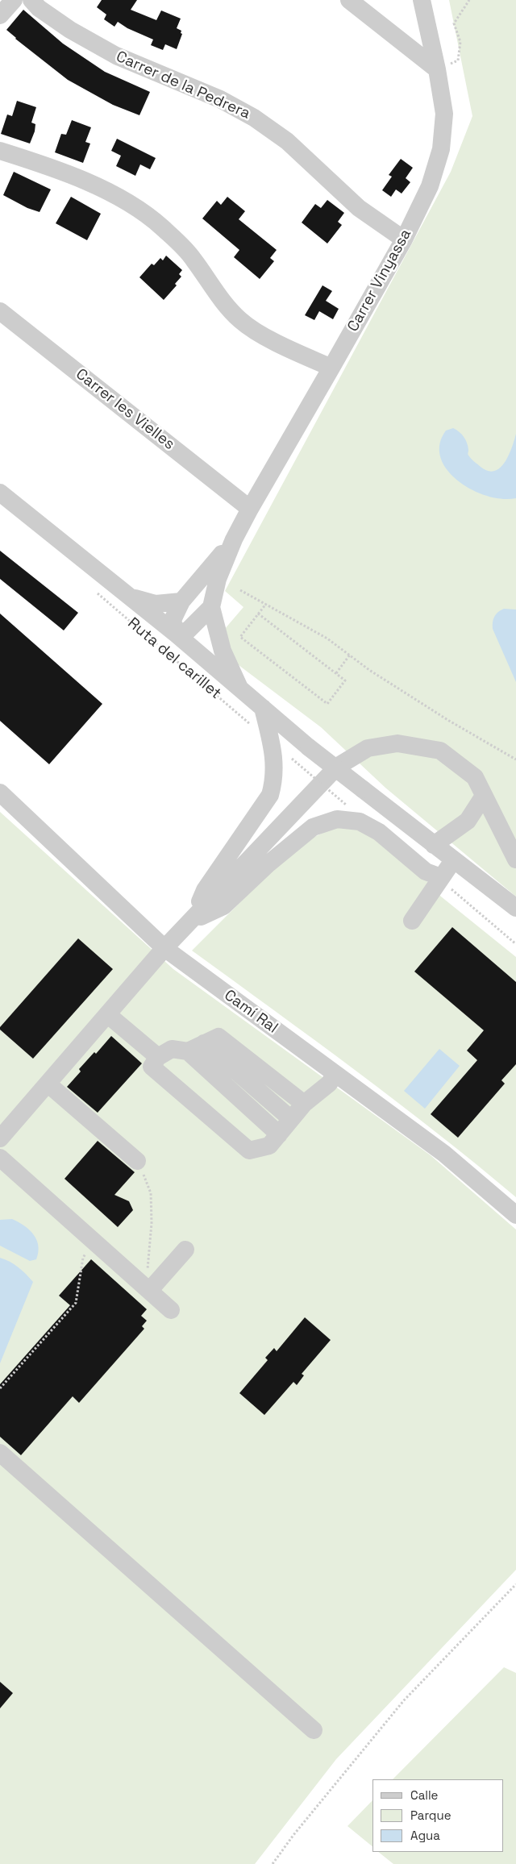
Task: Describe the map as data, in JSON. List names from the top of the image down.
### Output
{
  "streets": {
    "street": [
      "Carrer de la Pedrera",
      "Carrer Vinyassa",
      "Carrer les Vielles",
      "Camí Ral"
    ],
    "path": ["Ruta del carillet"]
  },
  "crossings": [
    ["Carrer de la Pedrera", "Carrer Vinyassa"],
    ["Carrer Vinyassa", "Carrer les Vielles"]
  ],
  "legend": ["Calle", "Parque", "Agua"]
}
